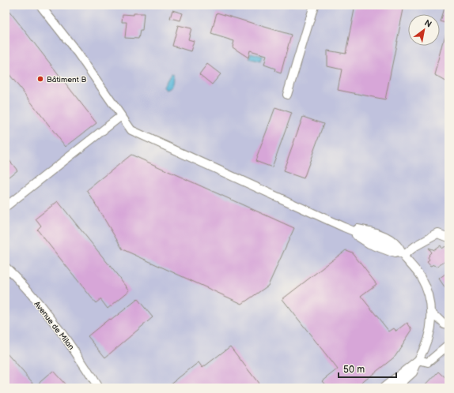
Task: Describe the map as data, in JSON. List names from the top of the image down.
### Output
{
  "streets": {
    "street": ["Avenue de Milan"]
  },
  "places": ["Bâtiment B"],
  "scale_bar": "50 m",
  "north": "top right"
}
